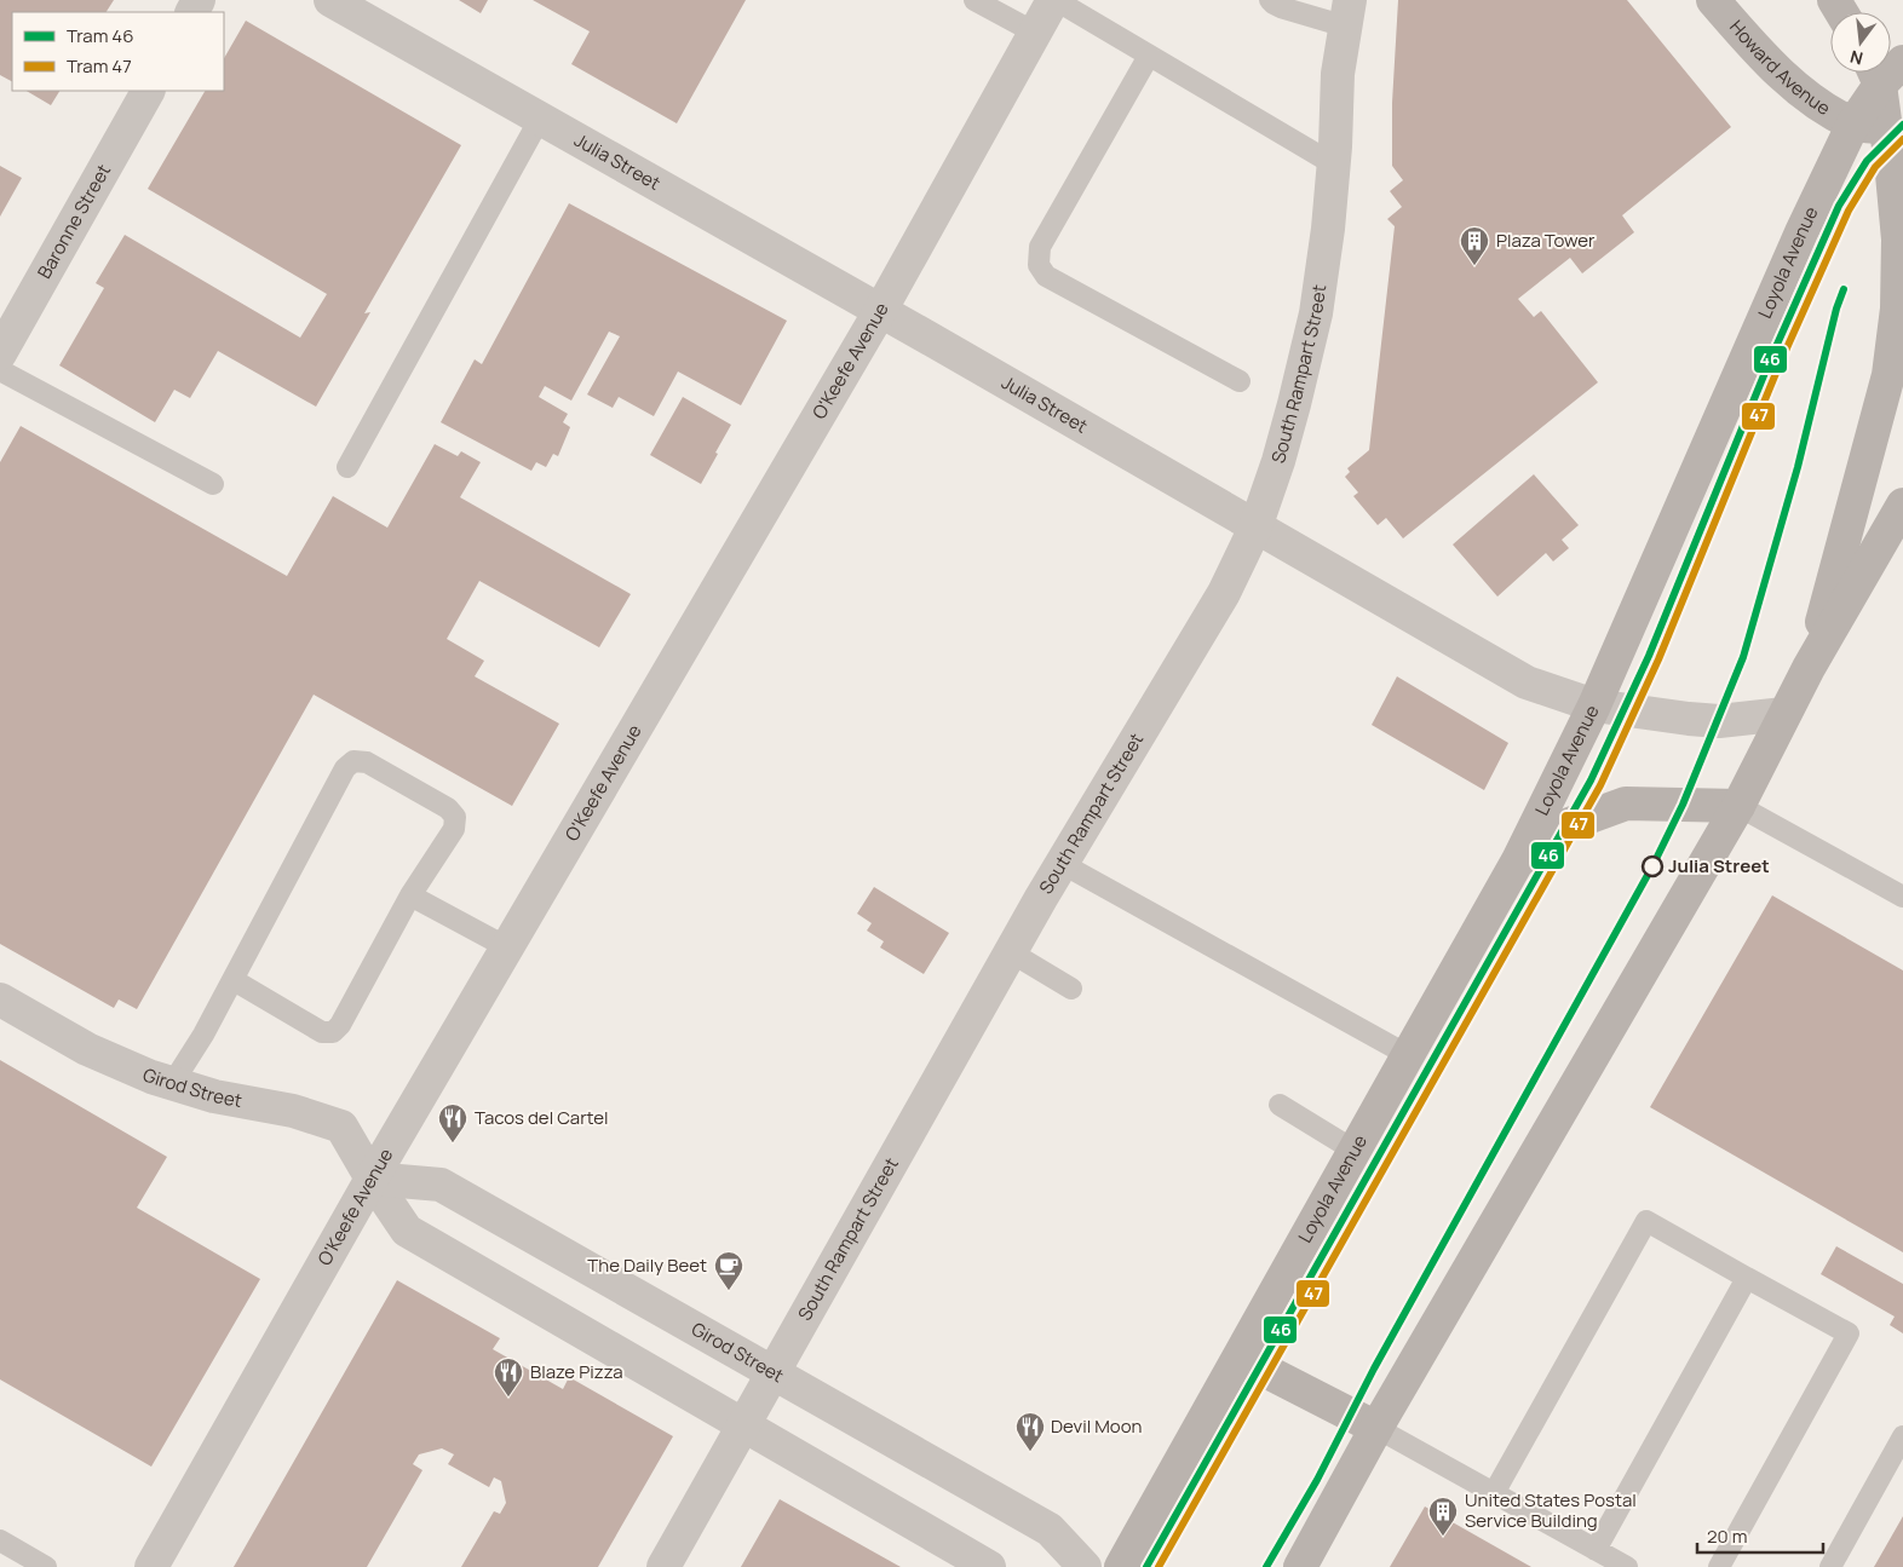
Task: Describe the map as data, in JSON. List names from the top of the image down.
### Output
{
  "streets": {
    "main road": ["Howard Avenue", "Loyola Avenue"],
    "street": [
      "Julia Street",
      "Baronne Street",
      "O'Keefe Avenue",
      "South Rampart Street",
      "Girod Street"
    ]
  },
  "crossings": [
    ["Howard Avenue", "Loyola Avenue"],
    ["Julia Street", "Loyola Avenue"],
    ["Julia Street", "O'Keefe Avenue"],
    ["Julia Street", "South Rampart Street"],
    ["O'Keefe Avenue", "Girod Street"],
    ["South Rampart Street", "Girod Street"]
  ],
  "places": {
    "building": ["Plaza Tower", "United States Postal Service Building"],
    "other": ["Julia Street"],
    "restaurant": ["Tacos del Cartel", "Blaze Pizza", "Devil Moon"],
    "cafe": ["The Daily Beet"]
  },
  "lines": ["tram line 46", "tram line 47"],
  "legend": ["Tram 46", "Tram 47"],
  "scale_bar": "20 m",
  "north": "bottom"
}
